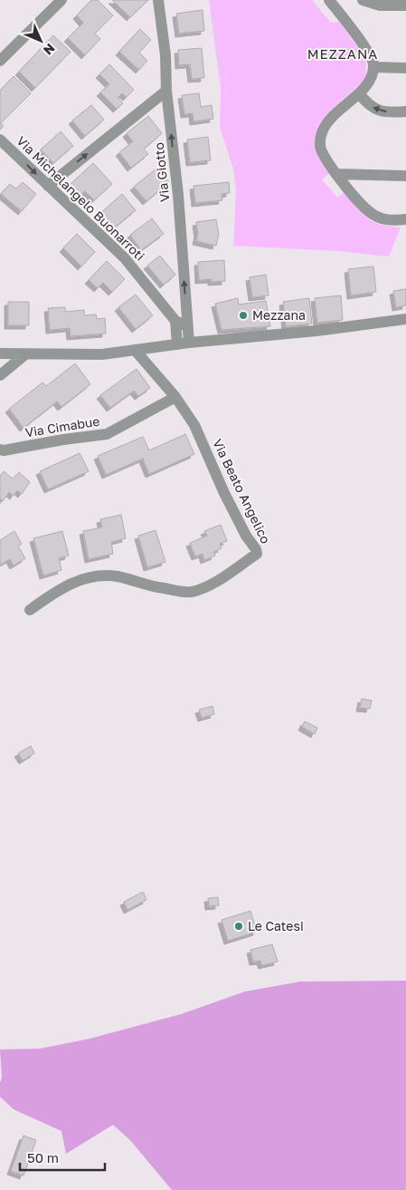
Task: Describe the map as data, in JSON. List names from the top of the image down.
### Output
{
  "streets": {
    "street": [
      "Via Giotto",
      "Via Michelangelo Buonarroti",
      "Via Cimabue",
      "Via Beato Angelico"
    ]
  },
  "crossings": [
    ["Via Giotto", "Via Michelangelo Buonarroti"],
    ["Via Cimabue", "Via Beato Angelico"]
  ],
  "one_way": ["Via Giotto"],
  "districts": ["MEZZANA"],
  "places": ["Mezzana", "Le Catesi"],
  "scale_bar": "50 m",
  "north": "bottom right"
}
